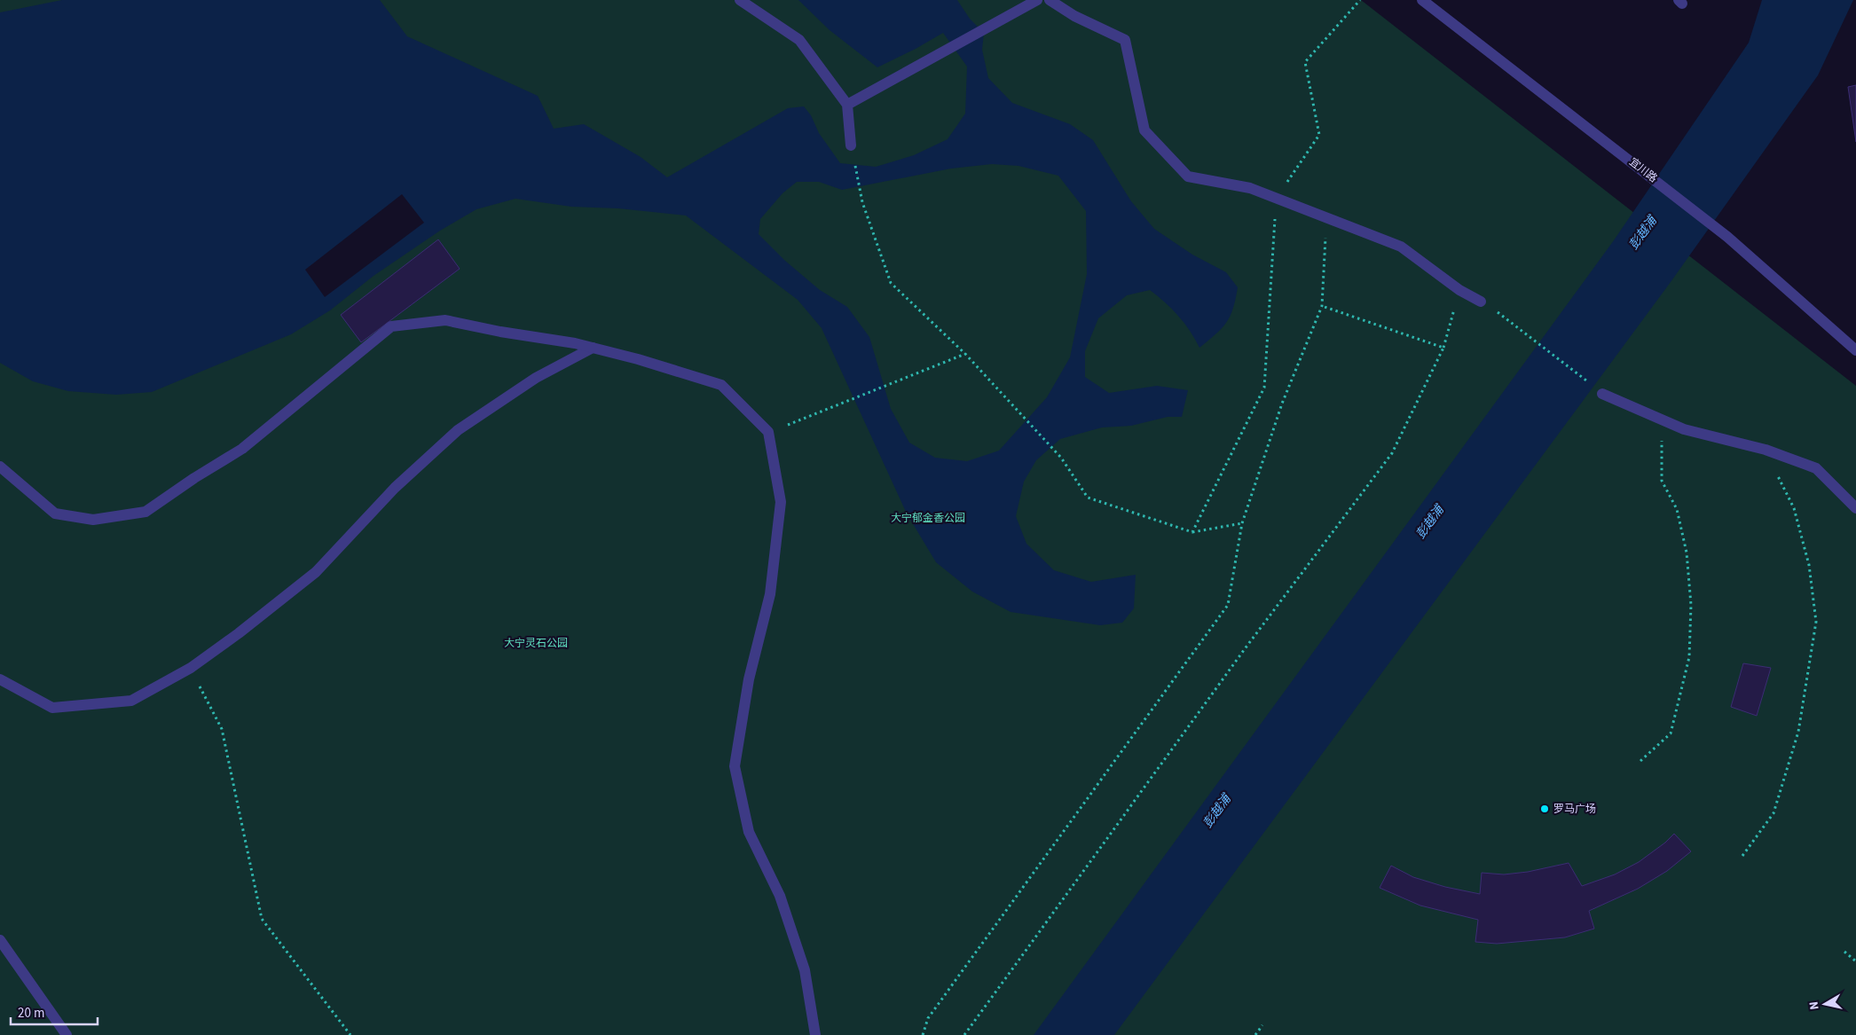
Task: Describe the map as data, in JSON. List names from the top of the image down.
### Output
{
  "streets": {
    "street": ["宜川路"]
  },
  "water": ["彭越浦"],
  "parks": ["大宁郁金香公园", "大宁灵石公园"],
  "places": ["罗马广场"],
  "scale_bar": "20 m",
  "north": "left"
}
